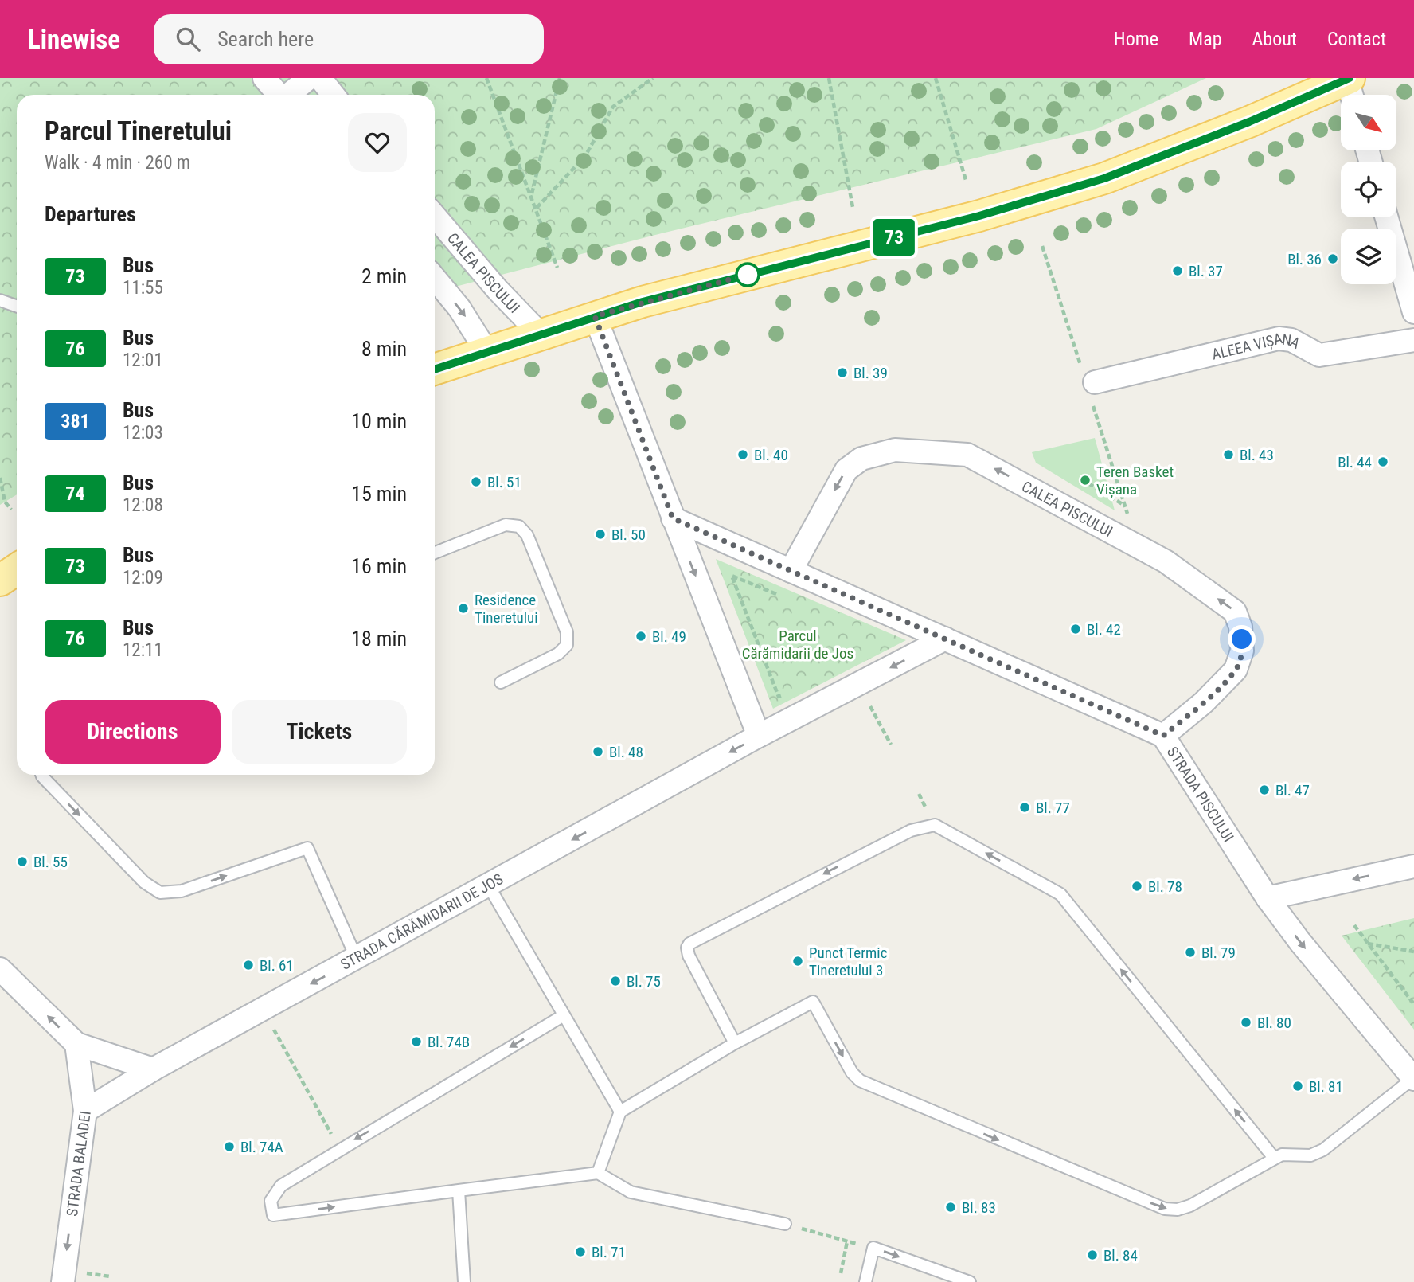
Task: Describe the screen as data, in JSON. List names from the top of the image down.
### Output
{
  "streets": {
    "street": [
      "CALEA PISCULUI",
      "ALEEA VIȘANA",
      "STRADA PISCULUI",
      "STRADA CĂRĂMIDARII DE JOS",
      "STRADA BALADEI"
    ]
  },
  "crossings": [
    ["CALEA PISCULUI", "STRADA PISCULUI"],
    ["STRADA PISCULUI", "STRADA CĂRĂMIDARII DE JOS"],
    ["STRADA CĂRĂMIDARII DE JOS", "STRADA BALADEI"]
  ],
  "one_way": ["STRADA CĂRĂMIDARII DE JOS", "STRADA BALADEI"],
  "parks": ["Parcul Cărămidarii de Jos"],
  "places": [
    "Bl. 36",
    "Bl. 37",
    "Bl. 39",
    "Bl. 40",
    "Bl. 43",
    "Bl. 44",
    "Teren Basket Vișana",
    "Bl. 51",
    "Bl. 50",
    "Residence Tineretului",
    "Bl. 42",
    "Bl. 49",
    "Bl. 48",
    "Bl. 47",
    "Bl. 77",
    "Bl. 55",
    "Bl. 78",
    "Bl. 79",
    "Punct Termic Tineretului 3",
    "Bl. 61",
    "Bl. 75",
    "Bl. 80",
    "Bl. 74B",
    "Bl. 81",
    "Bl. 74A",
    "Bl. 83",
    "Bl. 71",
    "Bl. 84"
  ],
  "lines": ["bus line 73"],
  "north": "bottom right",
  "page": {
    "header": "Linewise",
    "search": "Search here",
    "nav": [
      "Home",
      "Map",
      "About",
      "Contact"
    ],
    "on_map": "73",
    "heading": [
      ["Parcul Tineretului", "Walk · 4 min · 260 m"],
      "Departures"
    ],
    "list": [
      {
        "mark": "73",
        "name": "Bus",
        "note": "11:55",
        "value": "2 min"
      },
      {
        "mark": "76",
        "name": "Bus",
        "note": "12:01",
        "value": "8 min"
      },
      {
        "mark": "381",
        "name": "Bus",
        "note": "12:03",
        "value": "10 min"
      },
      {
        "mark": "74",
        "name": "Bus",
        "note": "12:08",
        "value": "15 min"
      },
      {
        "mark": "73",
        "name": "Bus",
        "note": "12:09",
        "value": "16 min"
      },
      {
        "mark": "76",
        "name": "Bus",
        "note": "12:11",
        "value": "18 min"
      }
    ],
    "buttons": ["Directions", "Tickets"]
  }
}
